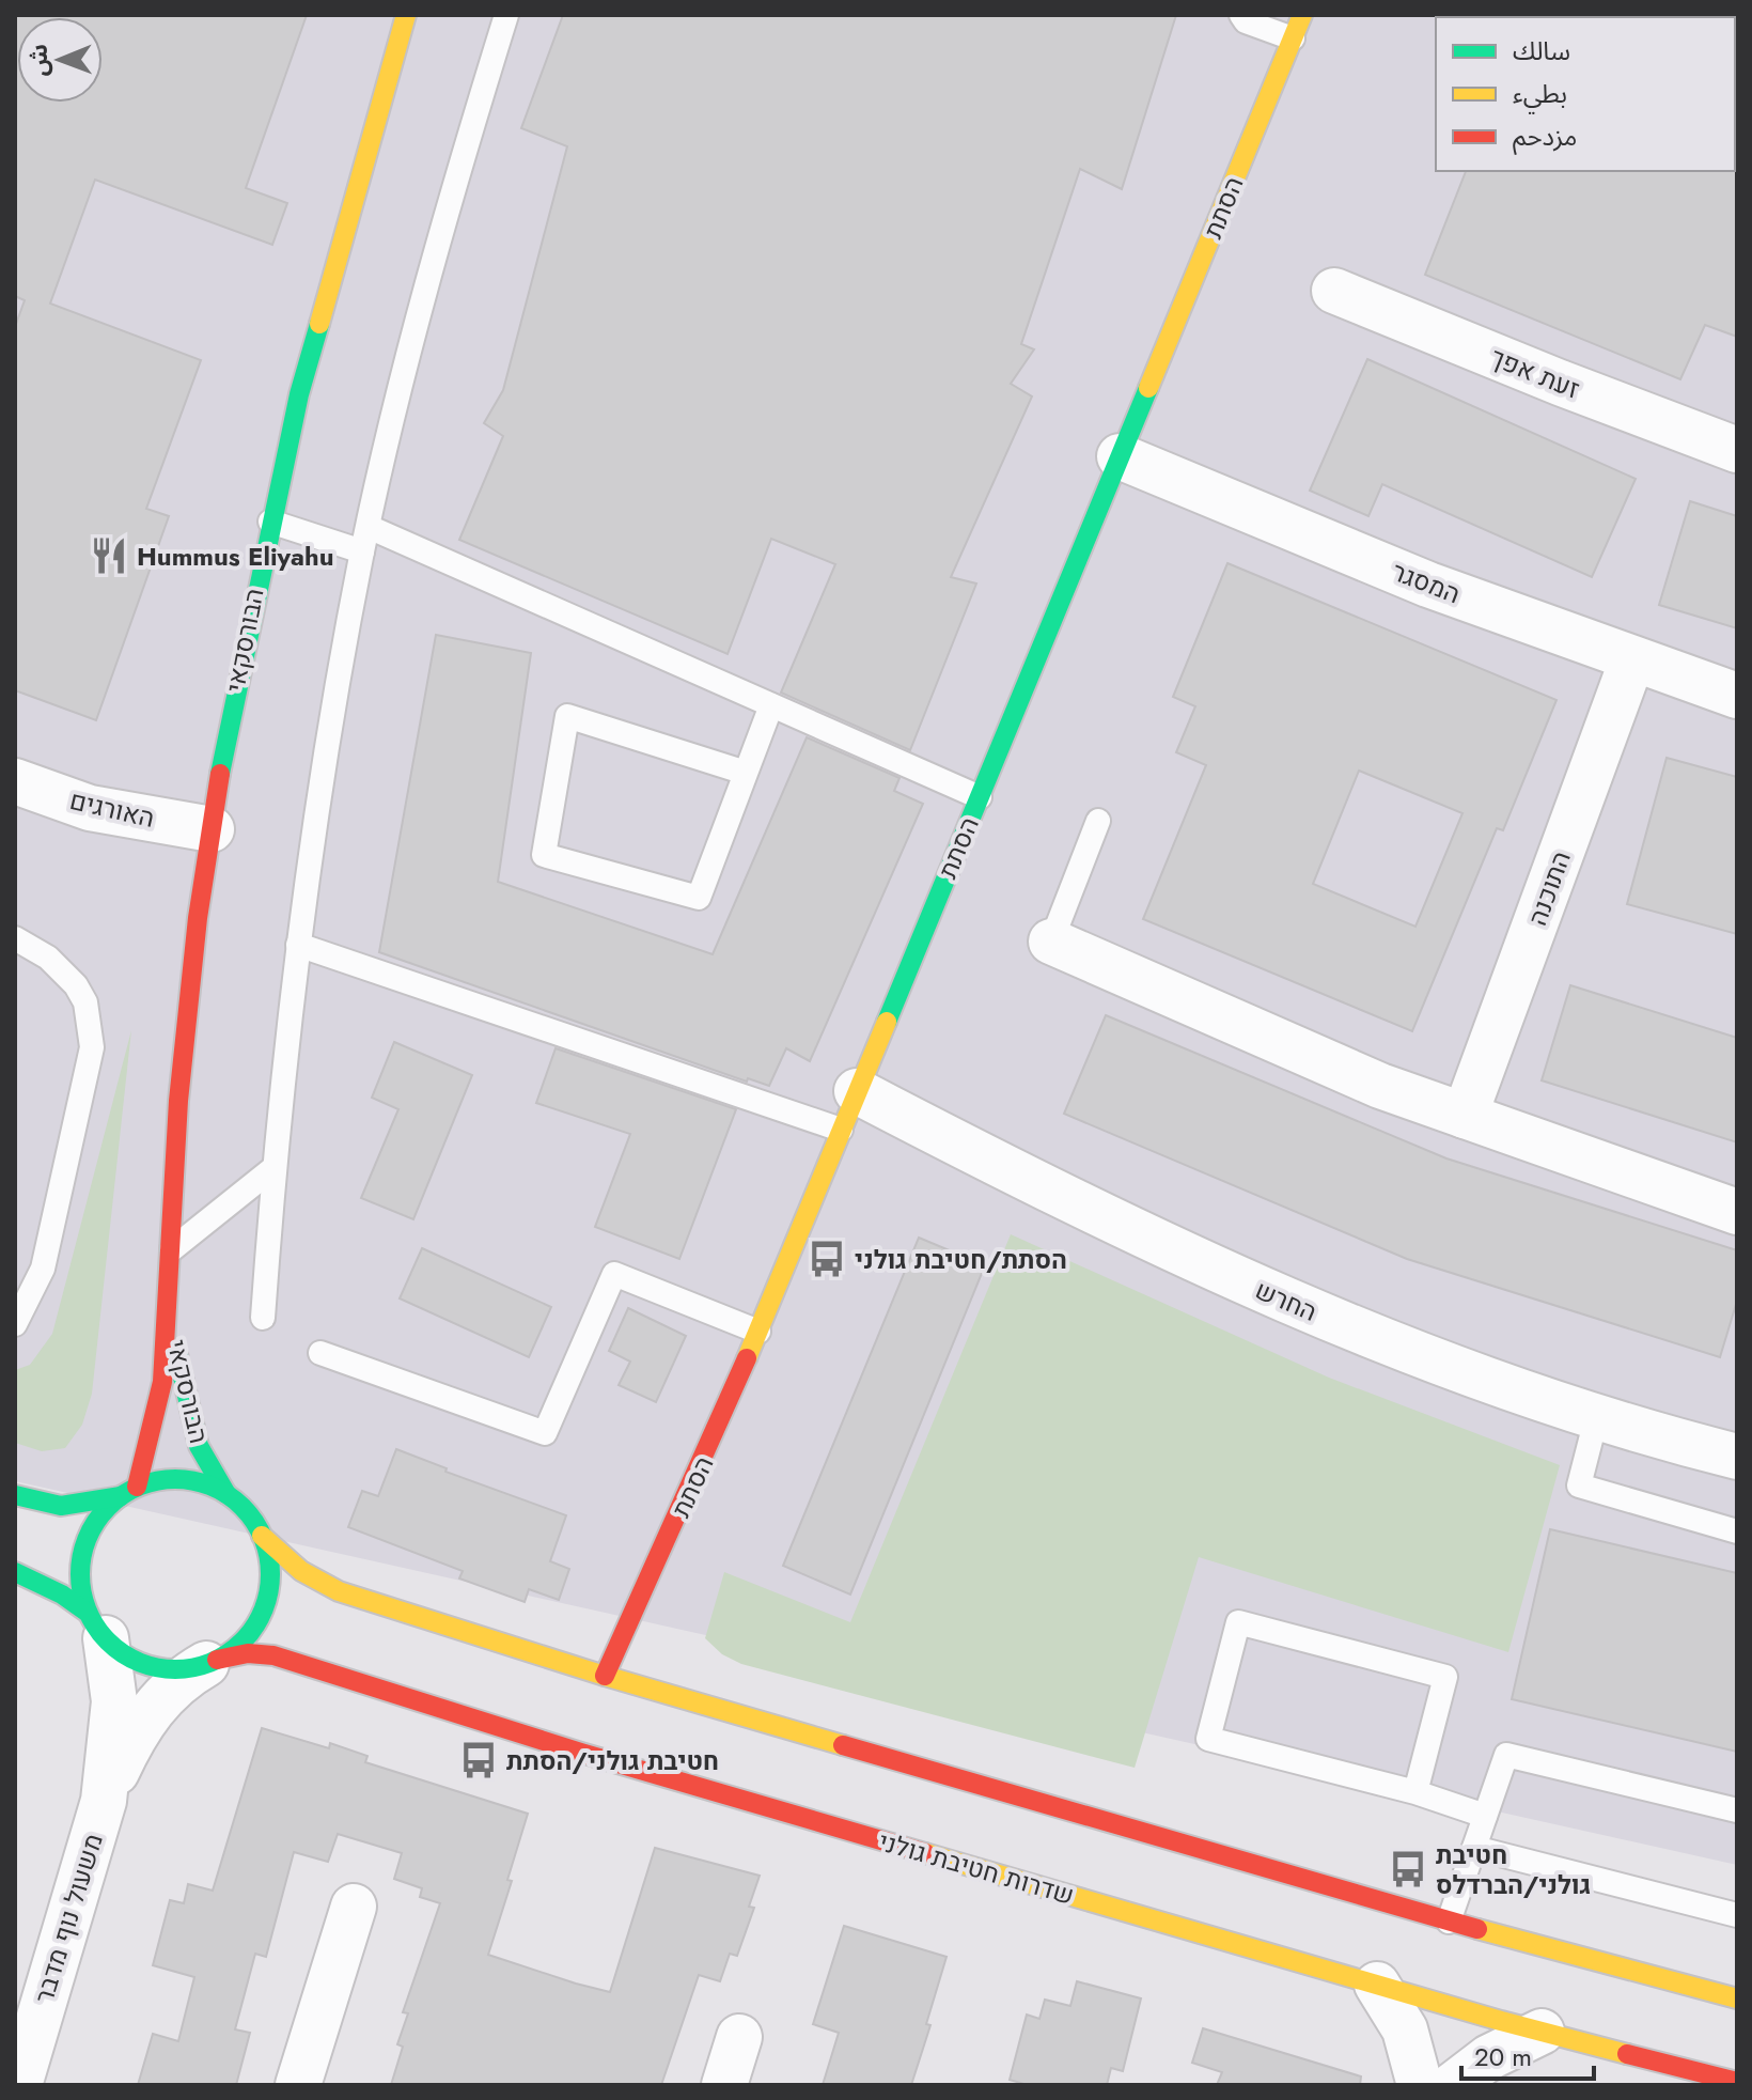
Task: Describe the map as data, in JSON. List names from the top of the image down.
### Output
{
  "streets": {
    "street": [
      "הסתת",
      "זעת אפך",
      "המסגר",
      "הבורסקאי",
      "האורגים",
      "התוכנה",
      "החרש",
      "שדרות חטיבת גולני",
      "משעול נוף מדבר"
    ]
  },
  "crossings": [
    ["הסתת", "המסגר"],
    ["הסתת", "החרש"],
    ["המסגר", "התוכנה"],
    ["הבורסקאי", "האורגים"],
    ["הבורסקאי", "שדרות חטיבת גולני"],
    ["הבורסקאי", "משעול נוף מדבר"],
    ["שדרות חטיבת גולני", "משעול נוף מדבר"]
  ],
  "places": {
    "restaurant": ["Hummus Eliyahu"],
    "bus stop": ["הסתת/חטיבת גולני", "חטיבת גולני/הסתת", "חטיבת גולני/הברדלס"]
  },
  "legend": ["سالك", "بطيء", "مزدحم"],
  "scale_bar": "20 m",
  "north": "left"
}
